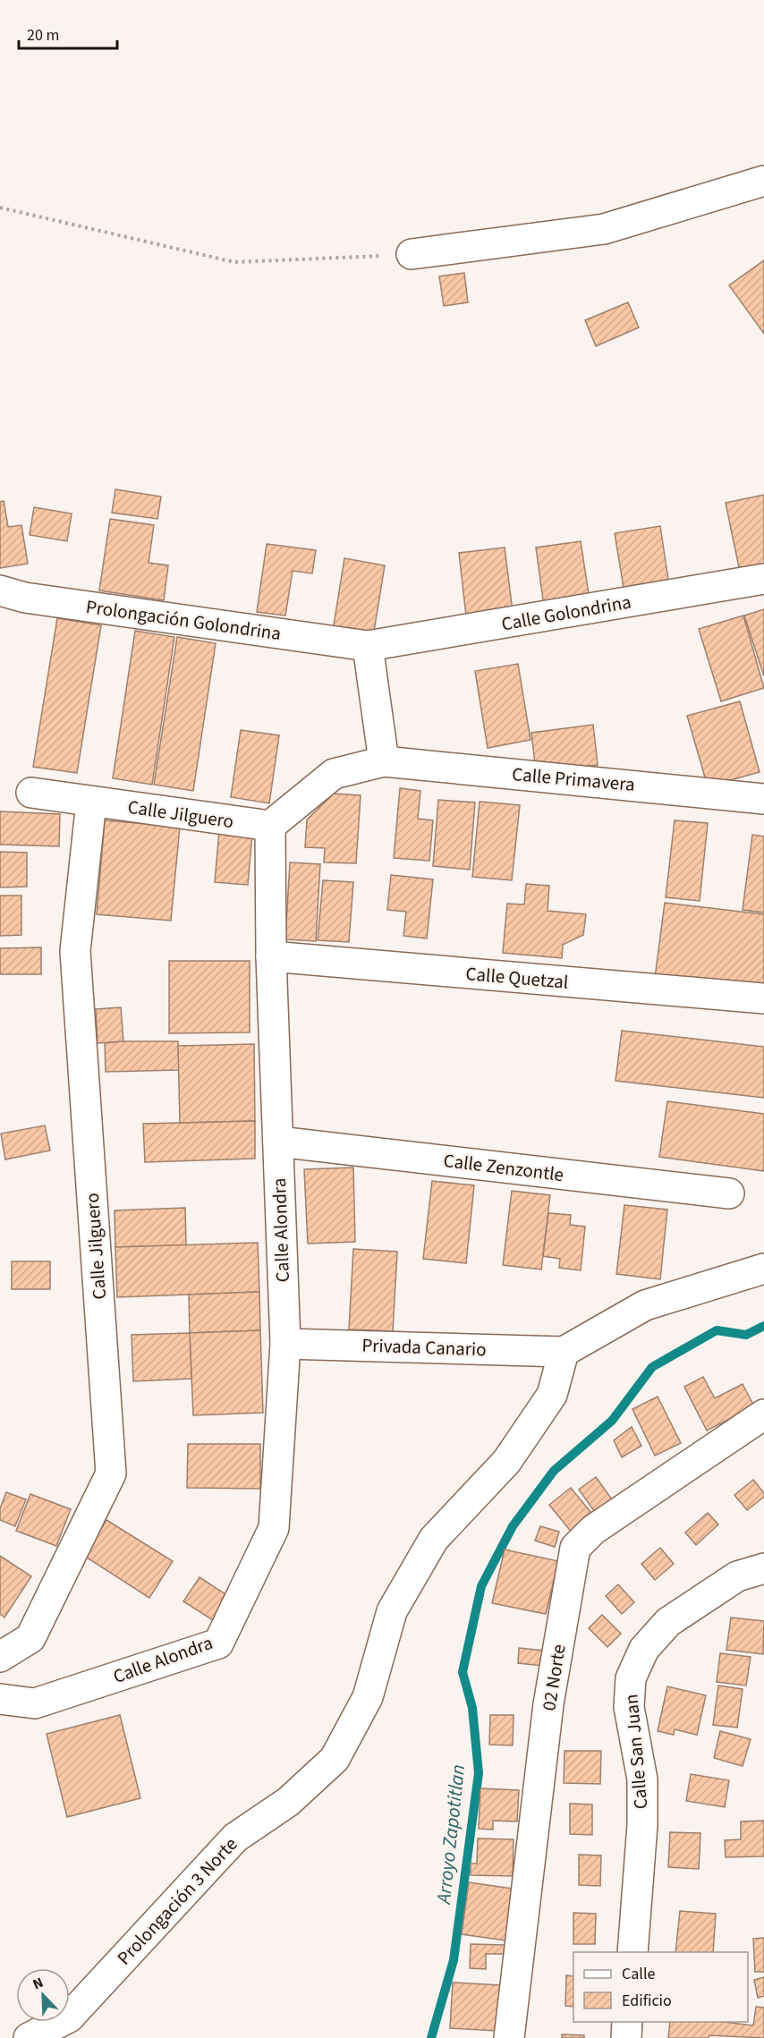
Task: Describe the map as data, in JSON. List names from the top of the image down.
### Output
{
  "streets": {
    "street": [
      "Calle Golondrina",
      "Prolongación Golondrina",
      "Calle Primavera",
      "Calle Jilguero",
      "Calle Quetzal",
      "Calle Zenzontle",
      "Calle Alondra",
      "Privada Canario",
      "02 Norte",
      "Calle San Juan",
      "Prolongación 3 Norte"
    ]
  },
  "crossings": [
    ["Calle Golondrina", "Prolongación Golondrina"],
    ["Calle Jilguero", "Calle Alondra"],
    ["Calle Quetzal", "Calle Alondra"],
    ["Calle Zenzontle", "Calle Alondra"],
    ["Calle Alondra", "Privada Canario"],
    ["Privada Canario", "Prolongación 3 Norte"]
  ],
  "water": ["Arroyo Zapotitlan"],
  "legend": ["Calle", "Edificio"],
  "scale_bar": "20 m",
  "north": "top left"
}
